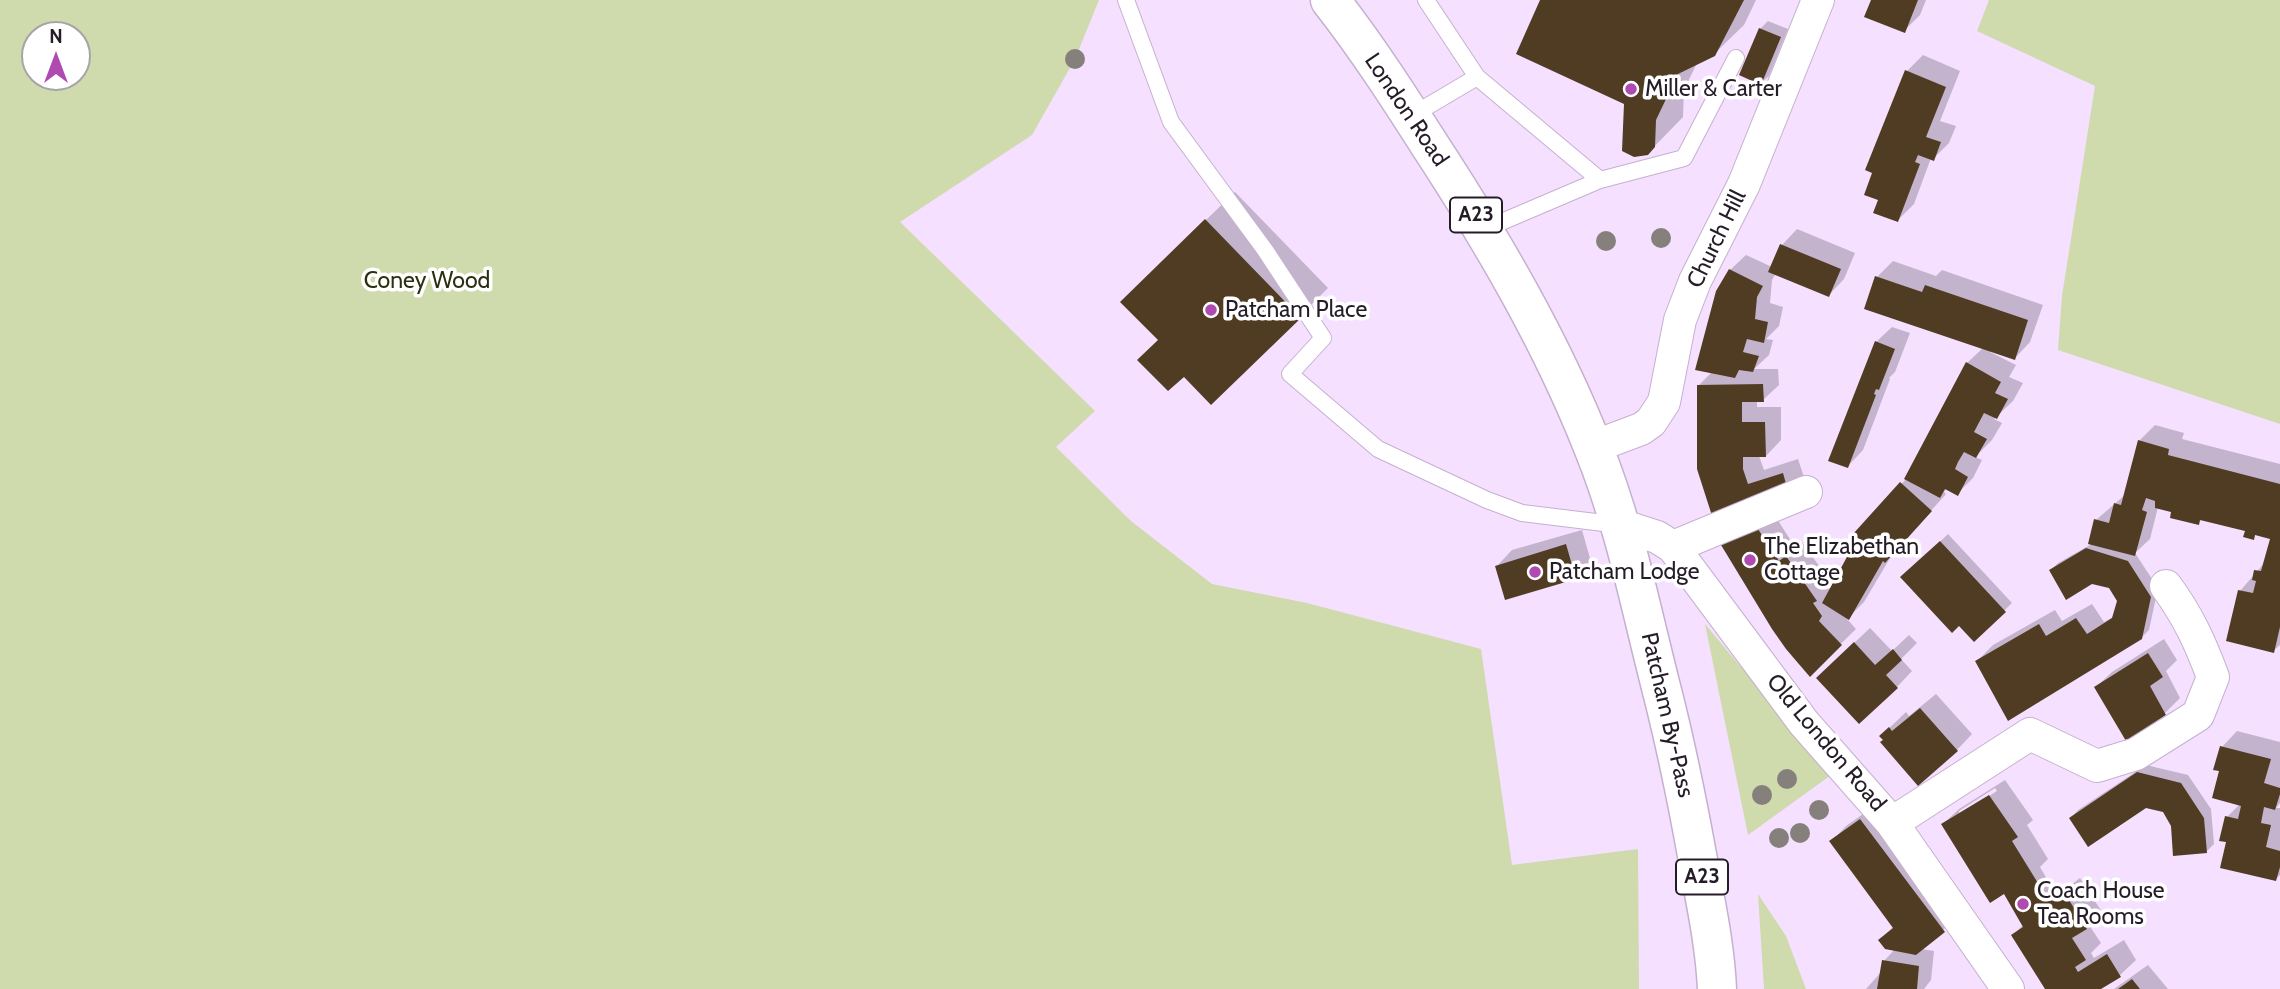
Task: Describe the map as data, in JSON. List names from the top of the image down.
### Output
{
  "streets": {
    "highway": ["London Road", "A23", "Patcham By-Pass"],
    "street": ["Church Hill", "Old London Road"]
  },
  "crossings": [
    ["London Road", "Church Hill"],
    ["London Road", "Patcham By-Pass"],
    ["Church Hill", "Patcham By-Pass"],
    ["Patcham By-Pass", "Old London Road"]
  ],
  "parks": ["Coney Wood"],
  "places": [
    "Miller & Carter",
    "Patcham Place",
    "The Elizabethan Cottage",
    "Patcham Lodge",
    "Coach House Tea Rooms"
  ],
  "north": "top"
}
